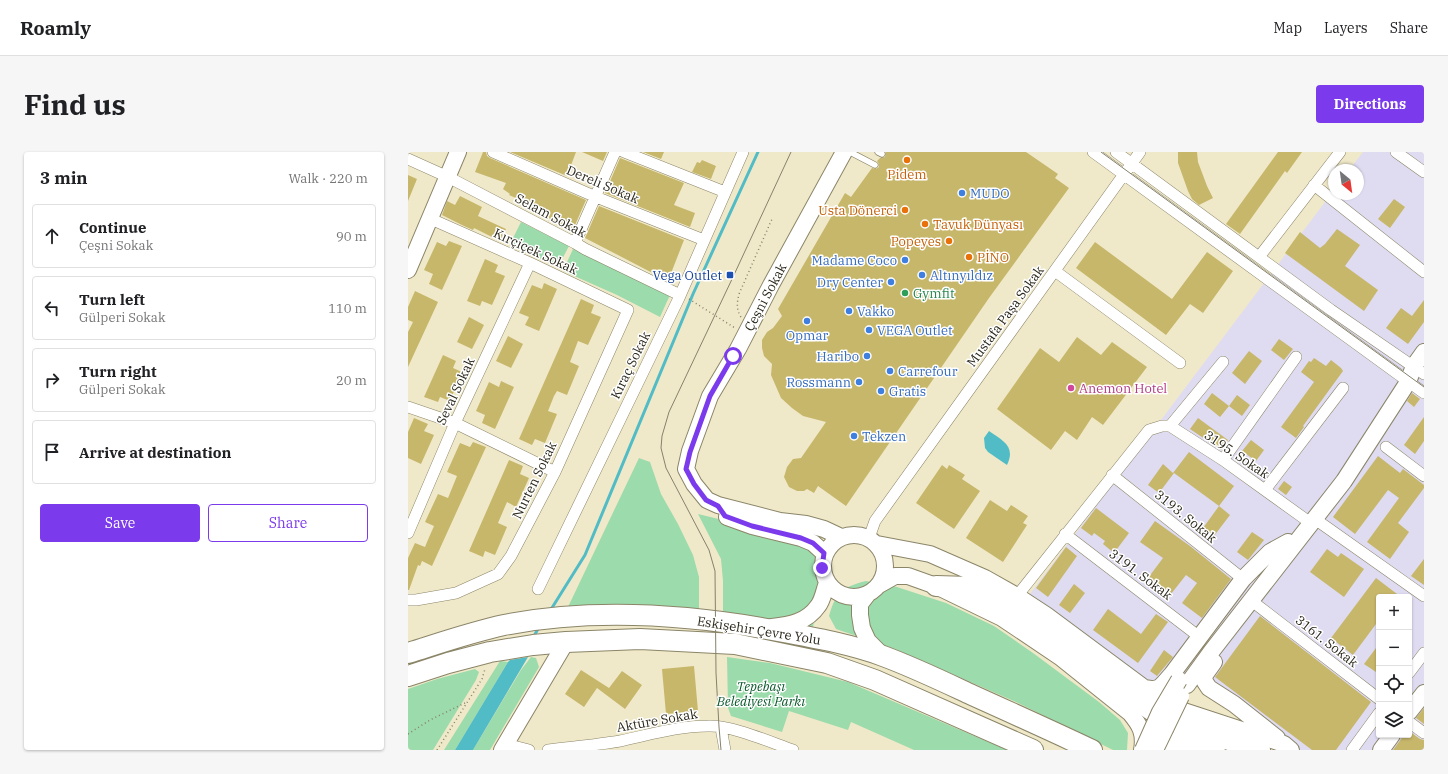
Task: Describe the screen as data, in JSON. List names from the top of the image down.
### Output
{
  "streets": {
    "highway": ["Eskişehir Çevre Yolu"],
    "street": [
      "Dereli Sokak",
      "Selam Sokak",
      "Kırçiçek Sokak",
      "Çeşni Sokak",
      "Mustafa Paşa Sokak",
      "Kıraç Sokak",
      "Seval Sokak",
      "3195. Sokak",
      "Nurten Sokak",
      "3193. Sokak",
      "3191. Sokak",
      "3161. Sokak",
      "Aktüre Sokak"
    ]
  },
  "crossings": [
    ["Dereli Sokak", "Kıraç Sokak"],
    ["Selam Sokak", "Kıraç Sokak"],
    ["Kırçiçek Sokak", "Seval Sokak"],
    ["Kırçiçek Sokak", "Nurten Sokak"]
  ],
  "parks": ["Tepebaşı Belediyesi Parkı"],
  "places": {
    "other": [
      "Pidem",
      "MUDO",
      "Usta Dönerci",
      "Tavuk Dünyası",
      "Popeyes",
      "PİNO",
      "Madame Coco",
      "Altınyıldız",
      "Dry Center",
      "Gymfit",
      "Vakko",
      "Opmar",
      "VEGA Outlet",
      "Haribo",
      "Carrefour",
      "Rossmann",
      "Anemon Hotel",
      "Gratis",
      "Tekzen"
    ],
    "transit": ["Vega Outlet"]
  },
  "north": "bottom right",
  "page": {
    "header": "Roamly",
    "nav": ["Map", "Layers", "Share"],
    "buttons": [
      "Directions",
      ["Save", "Share"]
    ],
    "title": "Find us",
    "heading": ["3 min", "Walk · 220 m"],
    "list": [
      ["Continue", "Çeşni Sokak", "90 m"],
      ["Turn left", "Gülperi Sokak", "110 m"],
      ["Turn right", "Gülperi Sokak", "20 m"],
      "Arrive at destination"
    ],
    "map_buttons": ["+", "−"]
  }
}
